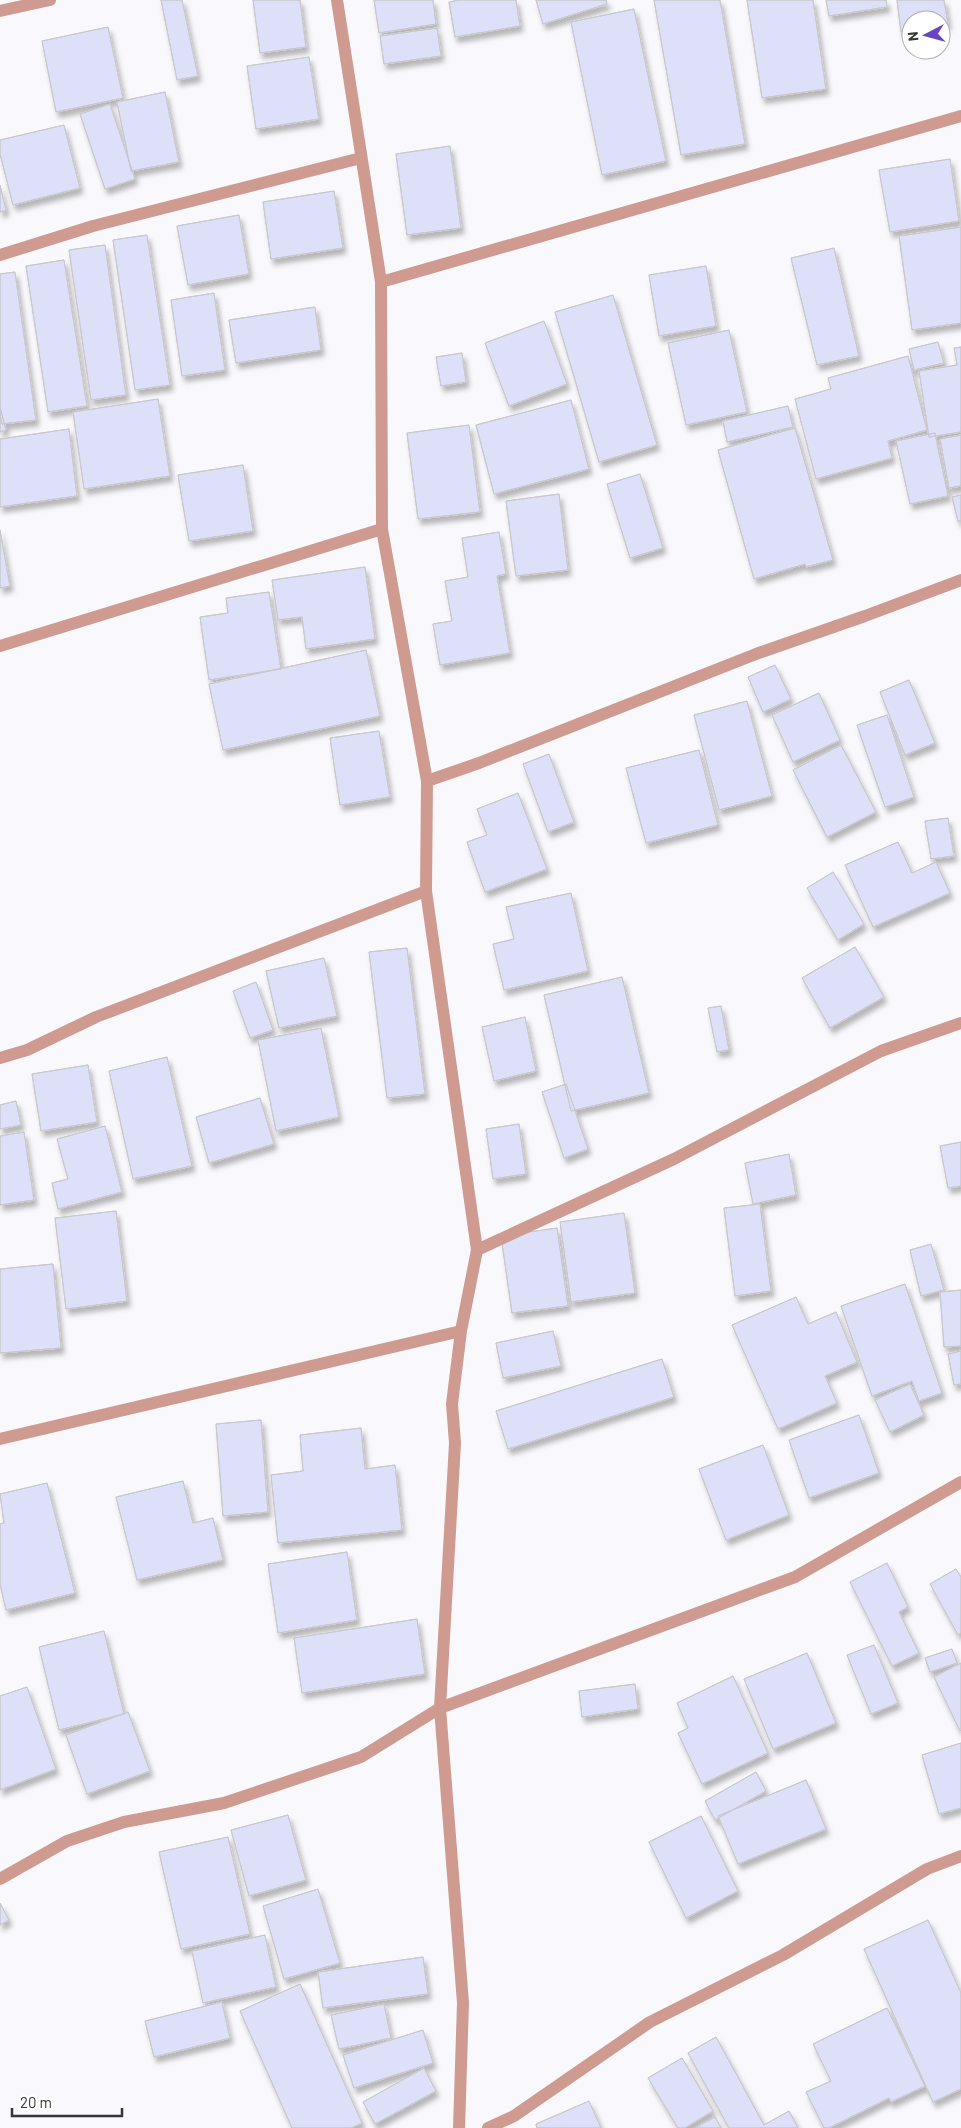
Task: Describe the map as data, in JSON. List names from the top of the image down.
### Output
{
  "scale_bar": "20 m",
  "north": "left"
}
